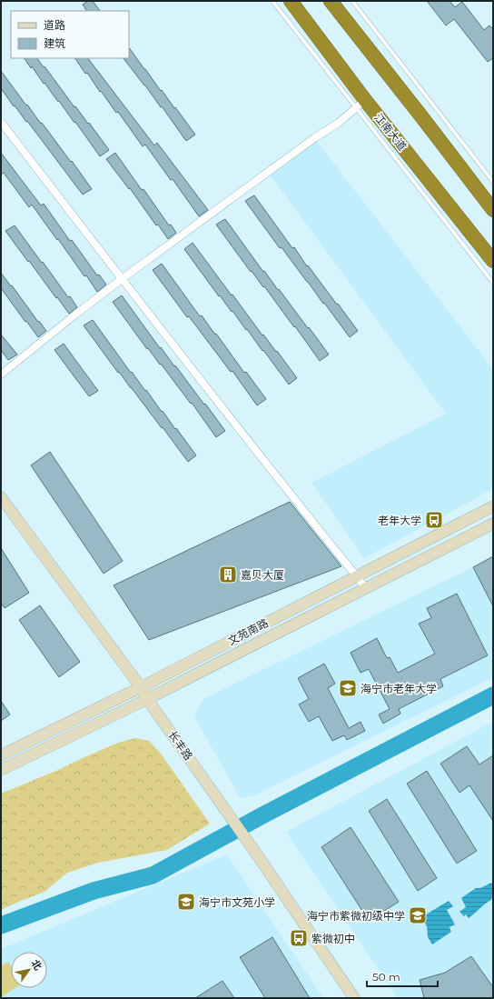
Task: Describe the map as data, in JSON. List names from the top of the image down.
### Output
{
  "streets": {
    "highway": ["江南大道"],
    "main road": ["文苑南路", "长丰路"]
  },
  "crossings": [
    ["文苑南路", "长丰路"]
  ],
  "places": {
    "bus stop": ["老年大学", "紫微初中"],
    "building": ["嘉贝大厦"],
    "school or university": ["海宁市老年大学", "海宁市文苑小学", "海宁市紫微初级中学"]
  },
  "legend": ["道路", "建筑"],
  "scale_bar": "50 m",
  "north": "top right"
}
